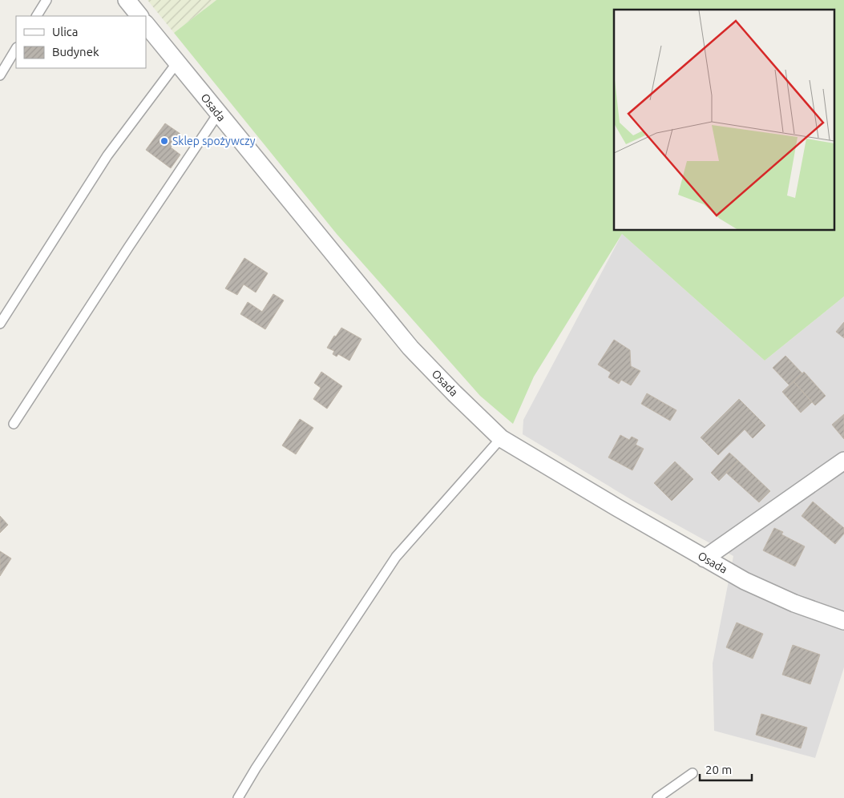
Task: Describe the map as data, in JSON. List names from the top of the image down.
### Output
{
  "streets": {
    "street": ["Osada"]
  },
  "places": ["Sklep spożywczy"],
  "legend": ["Ulica", "Budynek"],
  "scale_bar": "20 m"
}
